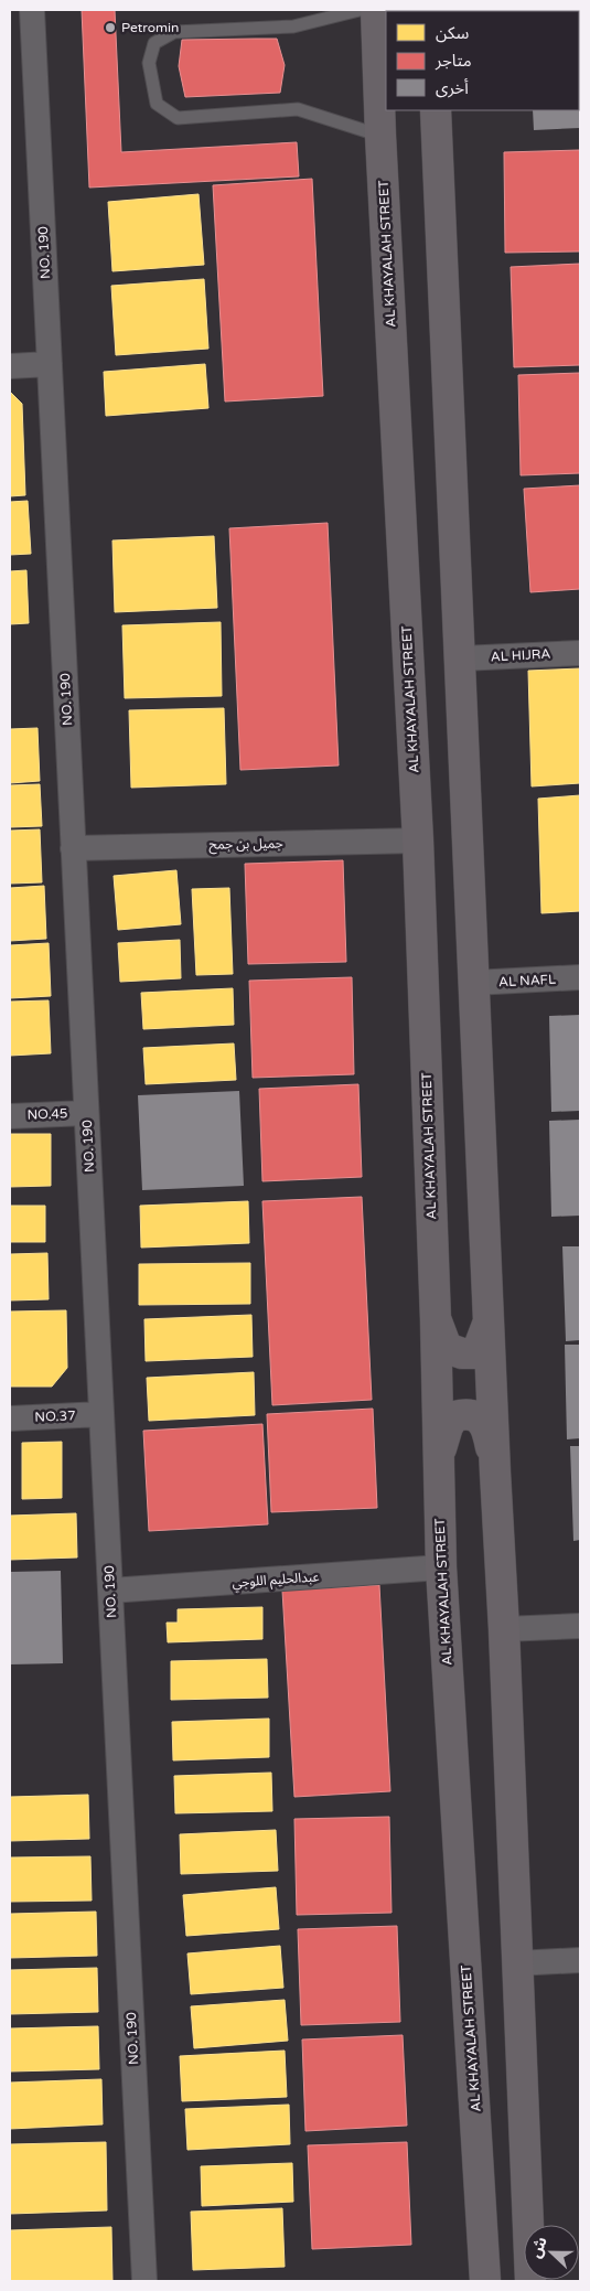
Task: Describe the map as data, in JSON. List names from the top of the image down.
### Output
{
  "streets": {
    "street": [
      "NO. 190",
      "AL KHAYALAH STREET",
      "AL HIJRA",
      "جميل بن جمح",
      "AL NAFL",
      "NO.45",
      "NO.37",
      "عبدالحليم اللوجي"
    ]
  },
  "crossings": [
    ["NO. 190", "جميل بن جمح"],
    ["NO. 190", "NO.45"],
    ["NO. 190", "NO.37"],
    ["NO. 190", "عبدالحليم اللوجي"],
    ["AL KHAYALAH STREET", "جميل بن جمح"],
    ["AL KHAYALAH STREET", "عبدالحليم اللوجي"]
  ],
  "places": ["Petromin"],
  "legend": ["سكن", "متاجر", "أخرى"],
  "north": "left"
}
